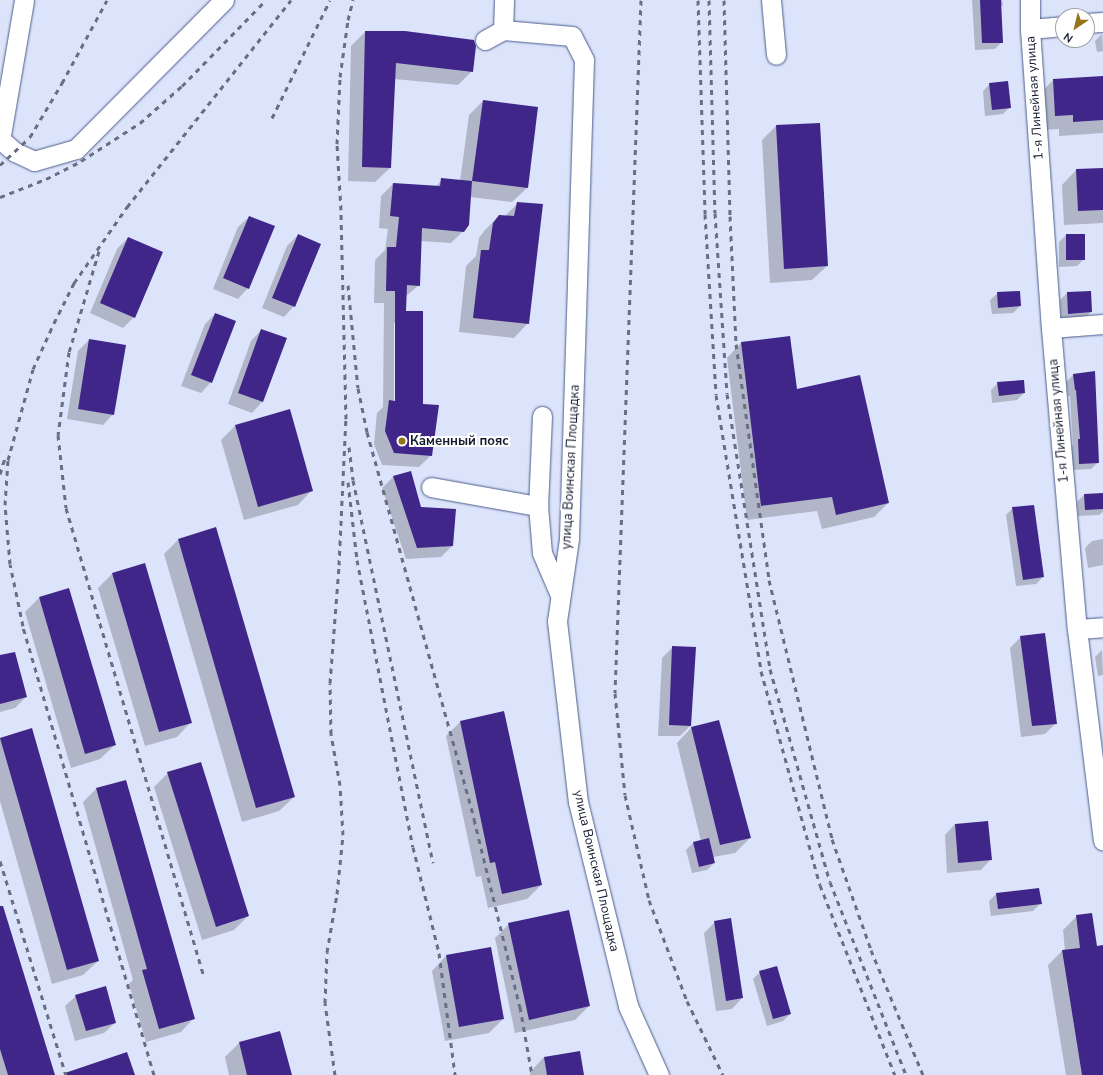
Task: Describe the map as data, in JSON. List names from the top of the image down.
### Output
{
  "streets": {
    "street": ["1-я Линейная улица", "улица Воинская Площадка"]
  },
  "places": ["Каменный пояс"],
  "north": "bottom left"
}
